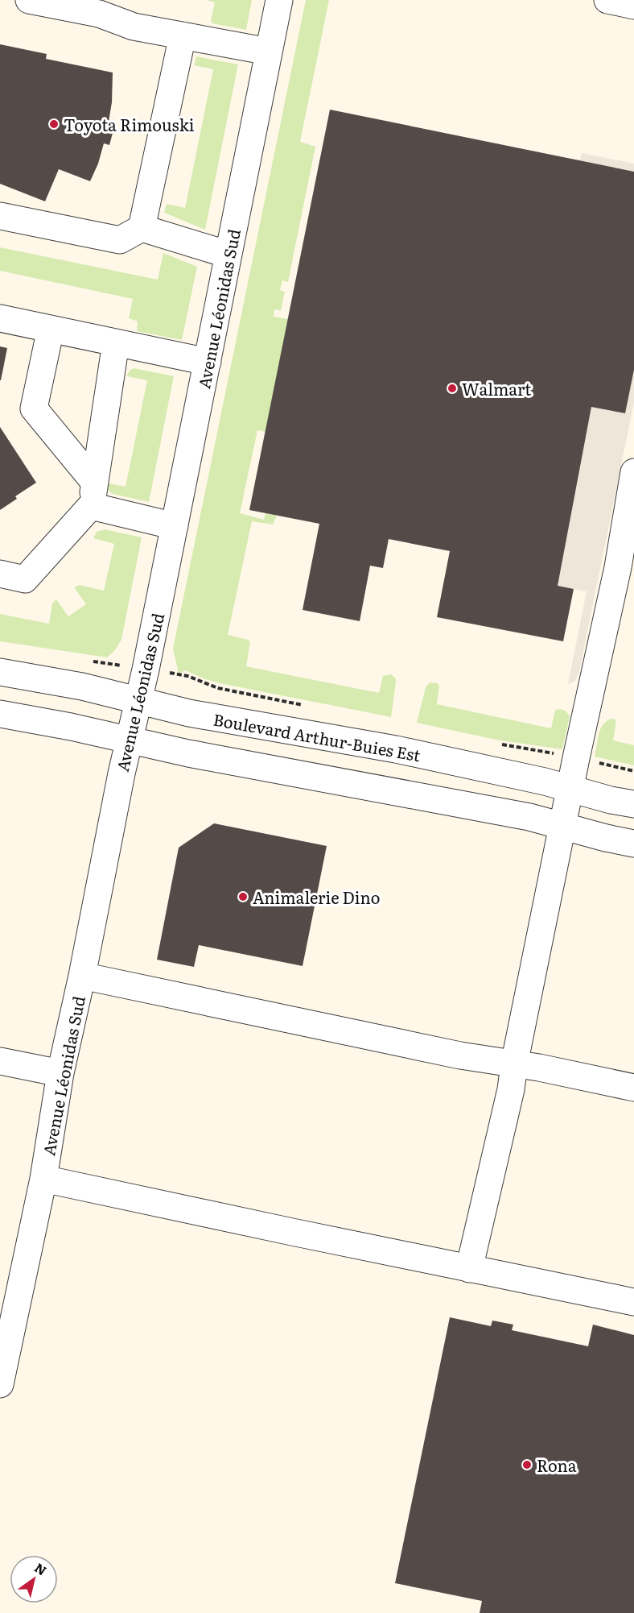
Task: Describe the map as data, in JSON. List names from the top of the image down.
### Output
{
  "streets": {
    "street": ["Avenue Léonidas Sud", "Boulevard Arthur-Buies Est"]
  },
  "crossings": [
    ["Avenue Léonidas Sud", "Boulevard Arthur-Buies Est"]
  ],
  "places": [
    "Toyota Rimouski",
    "Walmart",
    "Animalerie Dino",
    "Rona"
  ],
  "north": "top right"
}
